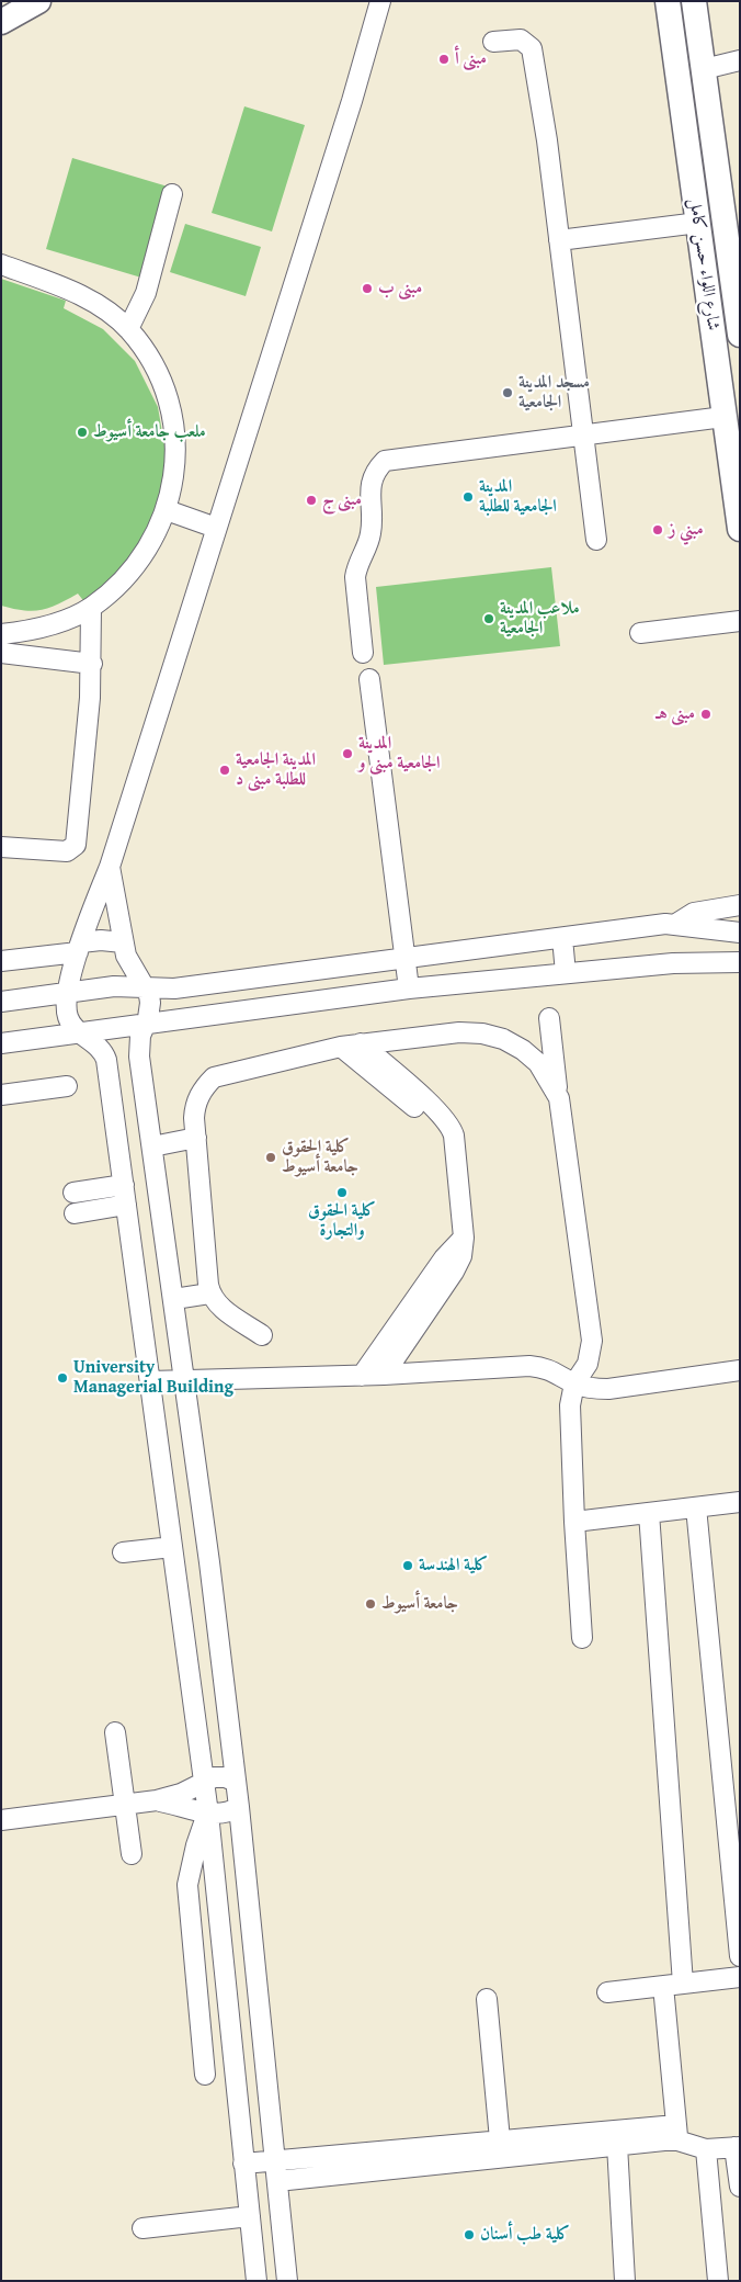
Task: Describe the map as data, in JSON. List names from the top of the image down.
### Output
{
  "streets": {
    "main road": ["شارع اللواء حسن كامل"]
  },
  "places": [
    "مبنى أ",
    "مبنى ب",
    "مسجد المدينة الجامعية",
    "ملعب جامعة أسيوط",
    "المدينة الجامعية للطلبة",
    "مبنى ج",
    "مبني ز",
    "ملاعب المدينة الجامعية",
    "مبنى هـ",
    "المدينة الجامعية مبنى و",
    "المدينة الجامعية للطلبة مبنى د",
    "كلية الحقوق جامعة أسيوط",
    "كلية الحقوق والتجارة",
    "University Managerial Building",
    "كلية الهندسة",
    "جامعة أسيوط",
    "كلية طب أسنان"
  ]
}
